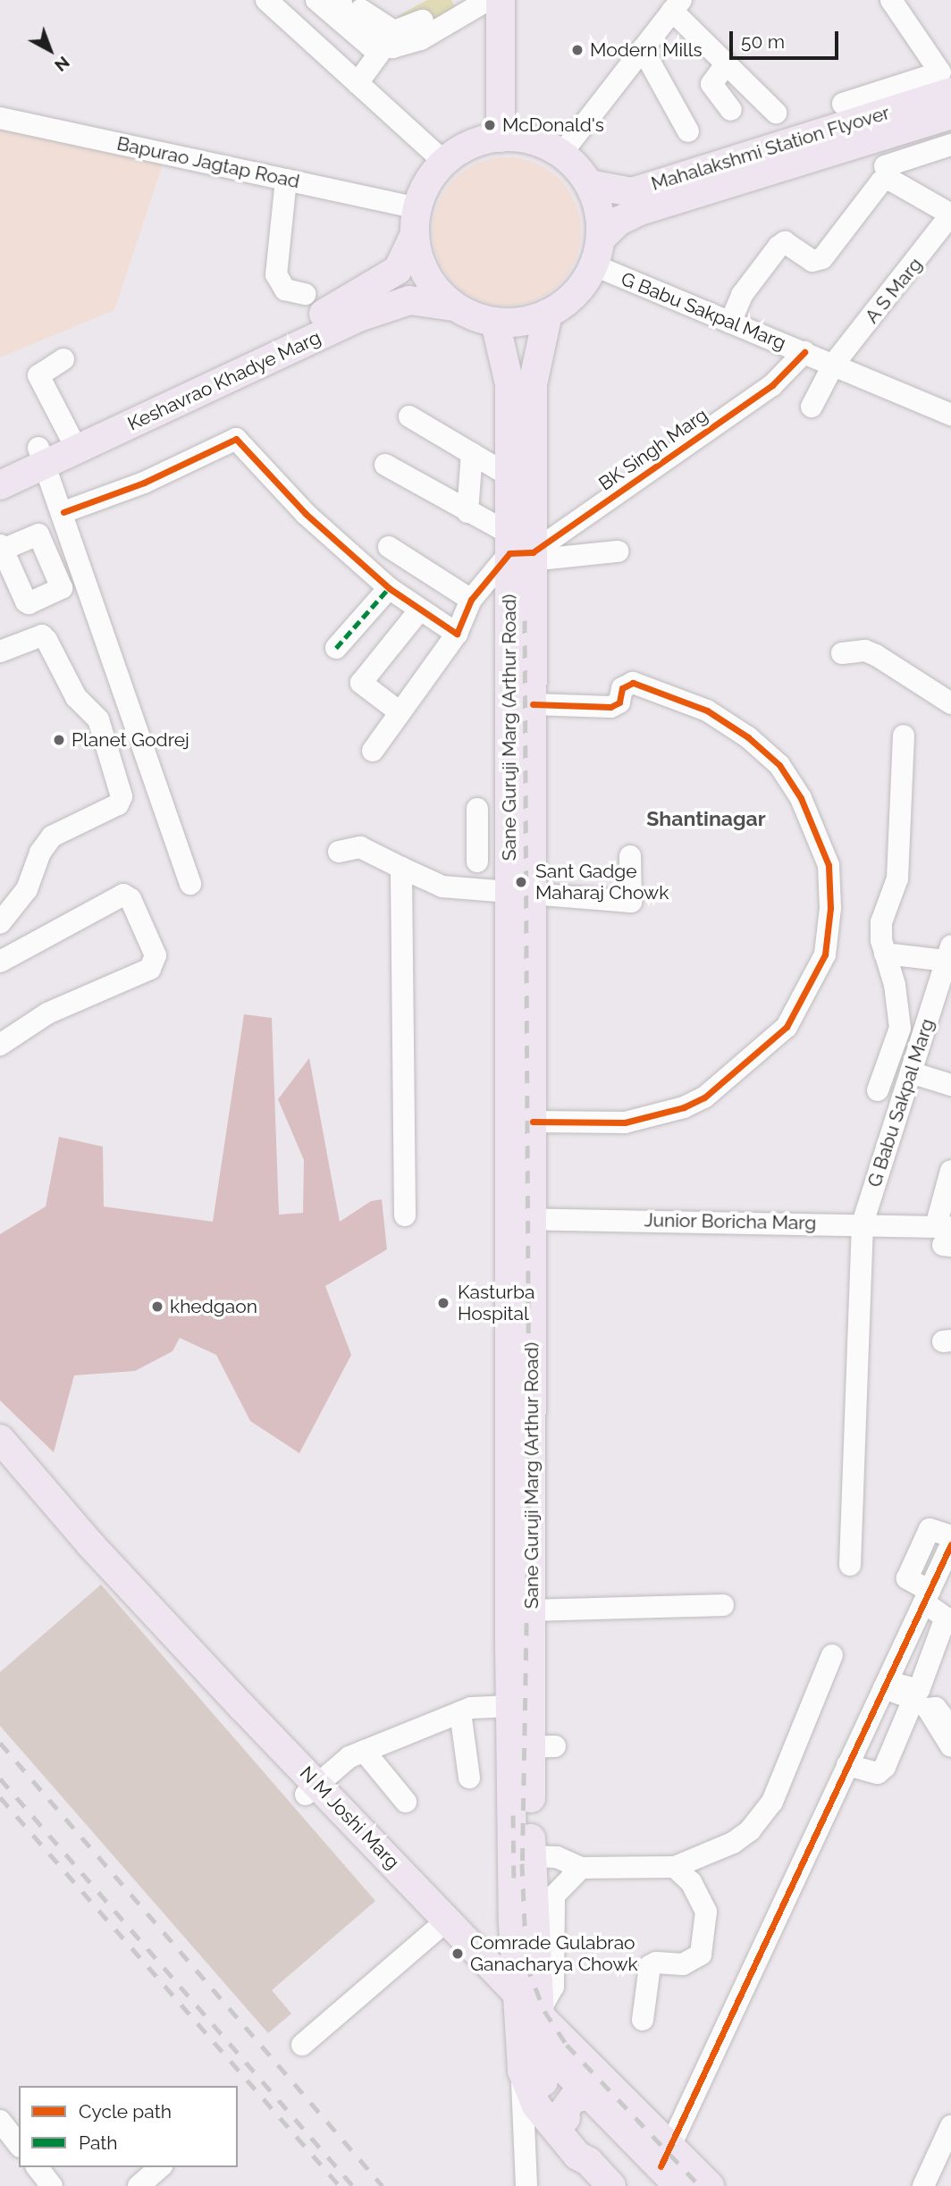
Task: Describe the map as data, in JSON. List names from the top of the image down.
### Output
{
  "streets": {
    "main road": [
      "Mahalakshmi Station Flyover",
      "Keshavrao Khadye Marg",
      "Sane Guruji Marg (Arthur Road)",
      "N M Joshi Marg"
    ],
    "street": [
      "Bapurao Jagtap Road",
      "A S Marg",
      "G Babu Sakpal Marg",
      "BK Singh Marg",
      "Junior Boricha Marg"
    ]
  },
  "crossings": [
    ["Mahalakshmi Station Flyover", "Bapurao Jagtap Road"],
    ["Mahalakshmi Station Flyover", "G Babu Sakpal Marg"],
    ["Mahalakshmi Station Flyover", "Keshavrao Khadye Marg"],
    ["Mahalakshmi Station Flyover", "Sane Guruji Marg (Arthur Road)"],
    ["Bapurao Jagtap Road", "G Babu Sakpal Marg"],
    ["Bapurao Jagtap Road", "Keshavrao Khadye Marg"],
    ["Bapurao Jagtap Road", "Sane Guruji Marg (Arthur Road)"],
    ["A S Marg", "G Babu Sakpal Marg"],
    ["G Babu Sakpal Marg", "Keshavrao Khadye Marg"],
    ["G Babu Sakpal Marg", "BK Singh Marg"],
    ["G Babu Sakpal Marg", "Sane Guruji Marg (Arthur Road)"],
    ["G Babu Sakpal Marg", "Junior Boricha Marg"],
    ["Keshavrao Khadye Marg", "Sane Guruji Marg (Arthur Road)"],
    ["BK Singh Marg", "Sane Guruji Marg (Arthur Road)"],
    ["Sane Guruji Marg (Arthur Road)", "Junior Boricha Marg"],
    ["Sane Guruji Marg (Arthur Road)", "N M Joshi Marg"]
  ],
  "districts": ["Shantinagar"],
  "places": [
    "Modern Mills",
    "McDonald's",
    "Planet Godrej",
    "Sant Gadge Maharaj Chowk",
    "Kasturba Hospital",
    "khedgaon",
    "Comrade Gulabrao Ganacharya Chowk"
  ],
  "legend": ["Cycle path", "Path"],
  "scale_bar": "50 m",
  "north": "bottom right"
}
